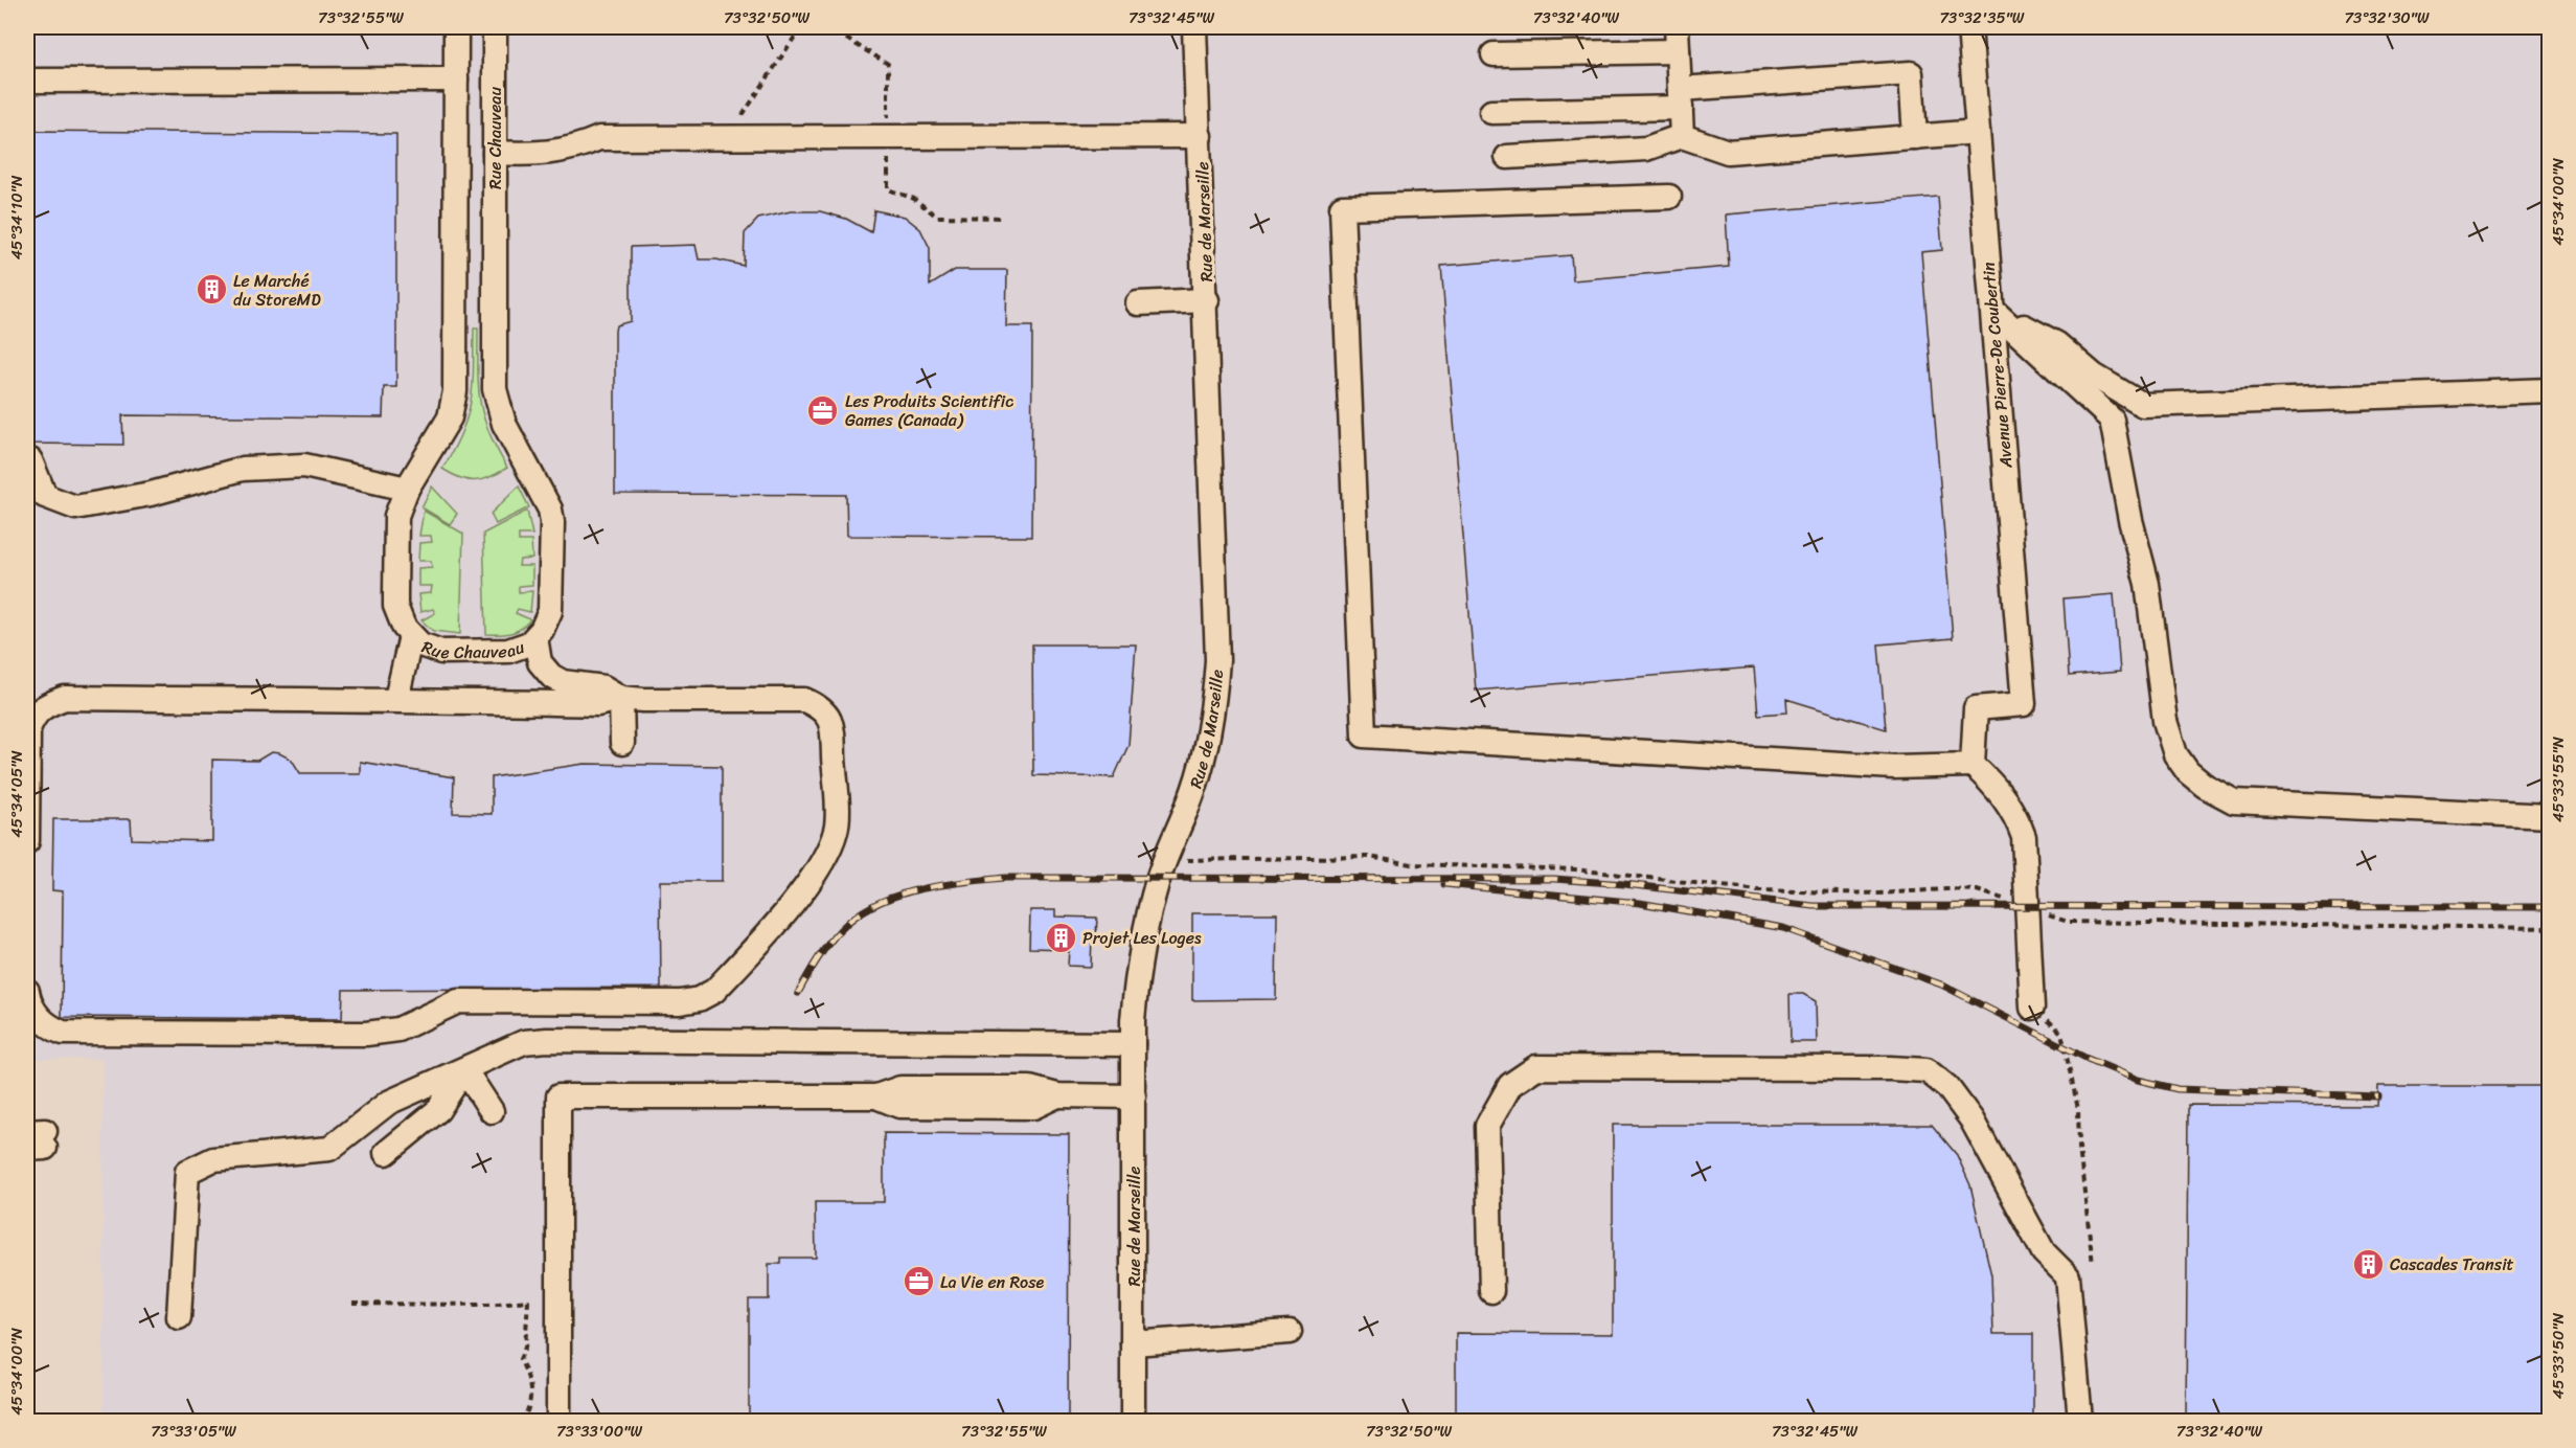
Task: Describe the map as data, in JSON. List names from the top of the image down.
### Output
{
  "streets": {
    "street": ["Rue Chauveau", "Rue de Marseille", "Avenue Pierre-De Coubertin"]
  },
  "places": {
    "building": ["Le Marché du StoreMD", "Projet Les Loges", "Cascades Transit"],
    "office": ["Les Produits Scientific Games (Canada)", "La Vie en Rose"]
  },
  "coordinates": [
    "73°32'55\"W",
    "73°32'50\"W",
    "73°32'45\"W",
    "73°32'40\"W",
    "73°32'35\"W",
    "73°32'30\"W",
    "45°34'00\"N",
    "45°34'10\"N",
    "45°33'55\"N",
    "45°34'05\"N",
    "45°33'50\"N",
    "73°33'05\"W",
    "73°33'00\"W"
  ]
}
